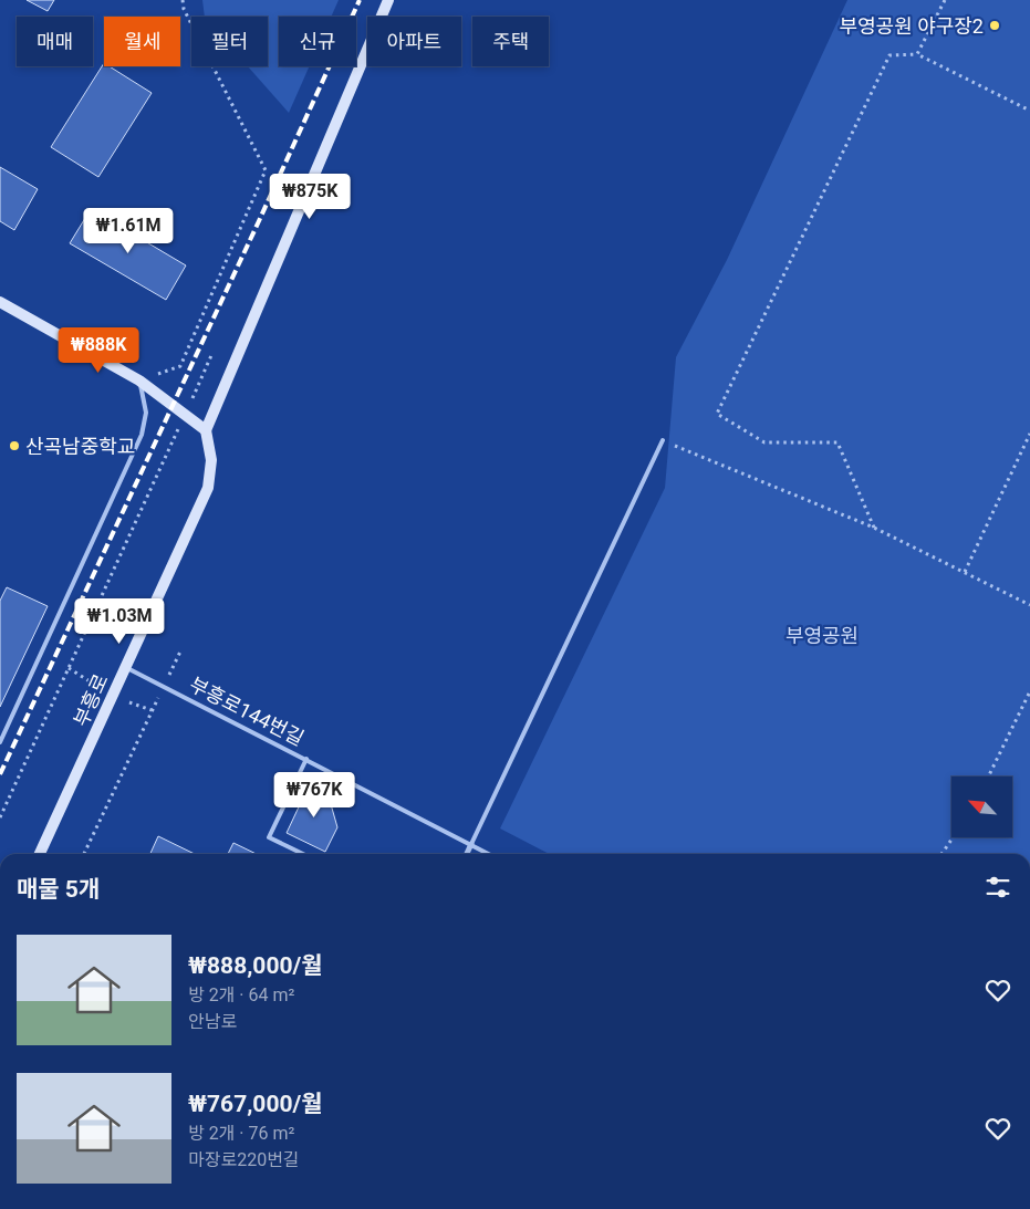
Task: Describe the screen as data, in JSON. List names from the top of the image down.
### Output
{
  "streets": {
    "main road": ["부흥로"],
    "lane": ["부흥로144번길"]
  },
  "crossings": [
    ["부흥로", "부흥로144번길"]
  ],
  "parks": ["부영공원"],
  "places": ["부영공원 야구장2", "산곡남중학교"],
  "north": "top left",
  "page": {
    "chip": [
      "매매",
      "월세",
      "필터",
      "신규",
      "아파트",
      "주택"
    ],
    "price": [
      "₩875K",
      "₩1.61M",
      "₩888K",
      "₩1.03M",
      "₩767K"
    ],
    "heading": "매물 5개",
    "list": [
      {
        "name": "₩888,000/월",
        "note": "방 2개 · 64 m² · 안남로"
      },
      {
        "name": "₩767,000/월",
        "note": "방 2개 · 76 m² · 마장로220번길"
      }
    ]
  }
}
